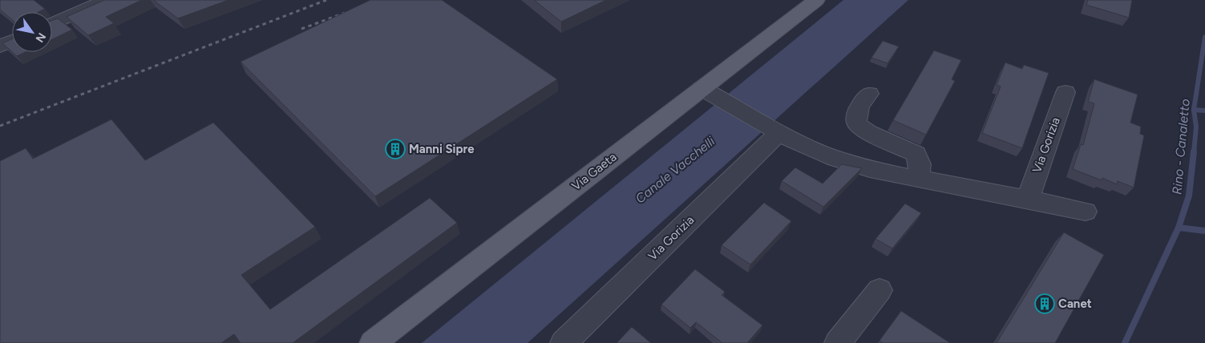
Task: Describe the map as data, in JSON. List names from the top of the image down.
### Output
{
  "streets": {
    "main road": ["Via Gaeta"],
    "street": ["Via Gorizia"]
  },
  "water": ["Rino - Canaletto", "Canale Vacchelli"],
  "places": {
    "building": ["Manni Sipre", "Canet"]
  },
  "north": "bottom right"
}
